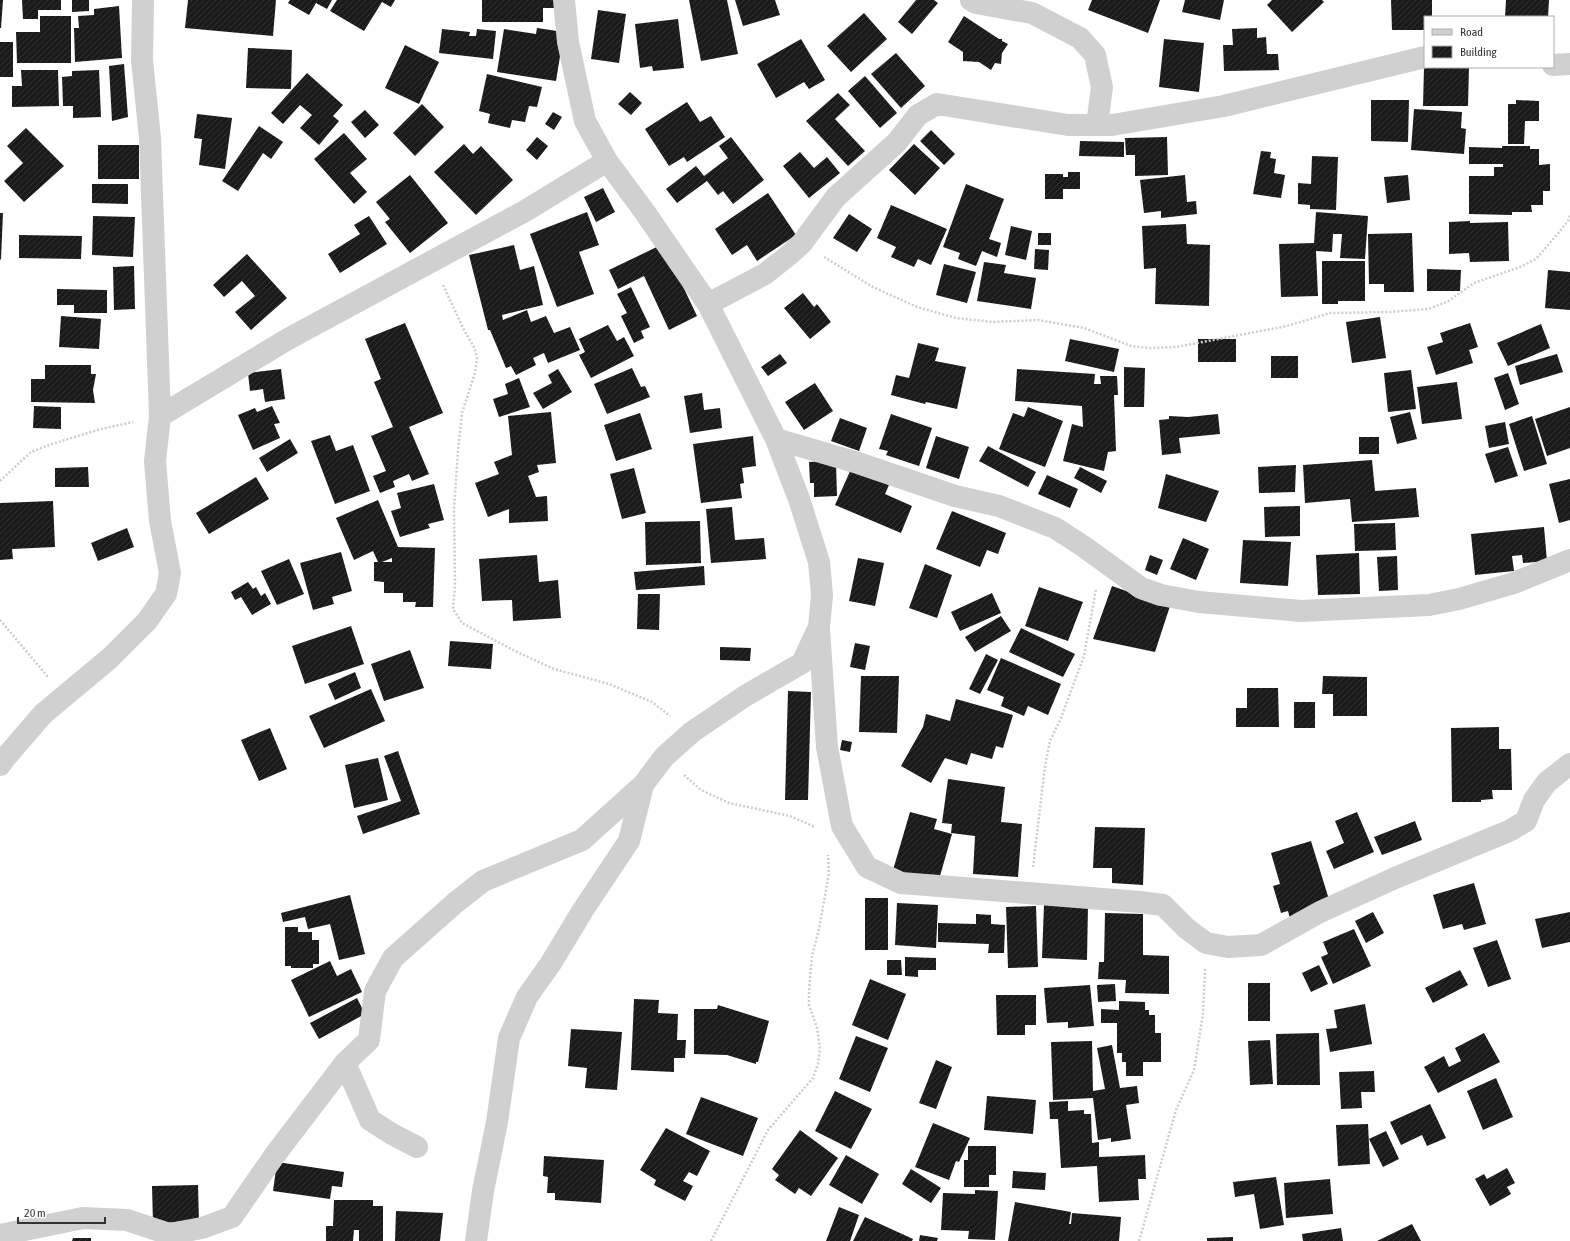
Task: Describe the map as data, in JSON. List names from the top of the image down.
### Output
{
  "legend": ["Road", "Building"],
  "scale_bar": "20 m"
}
